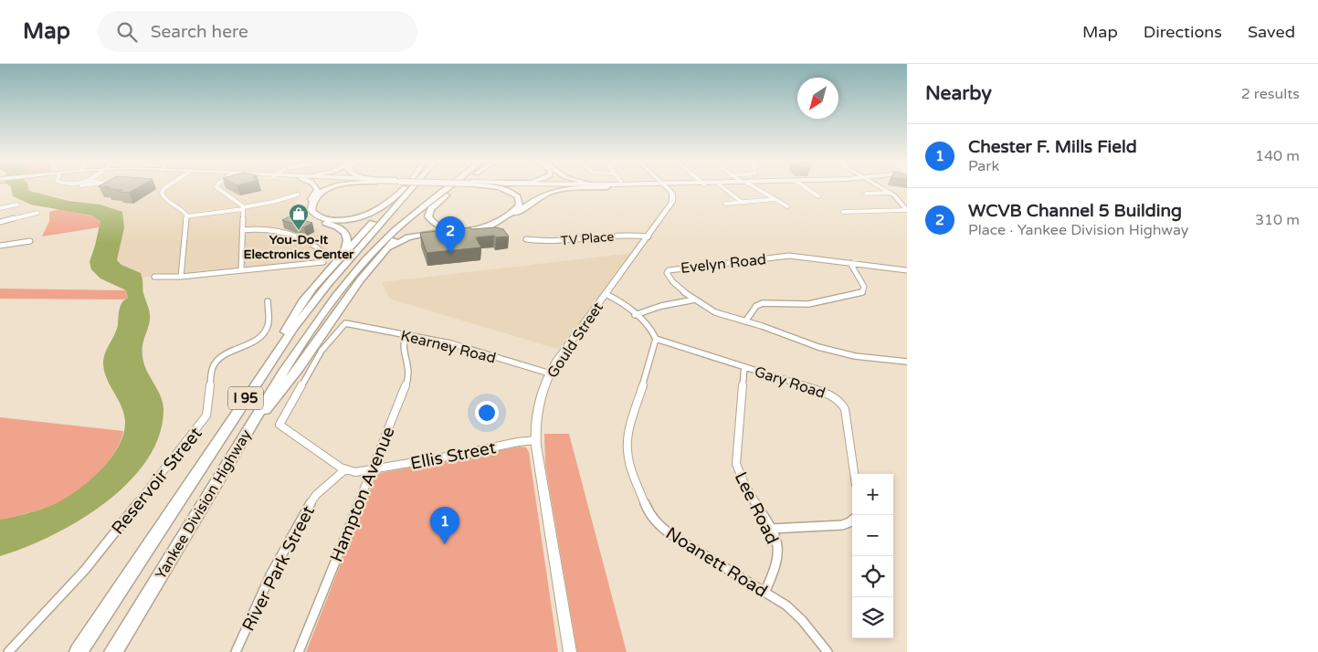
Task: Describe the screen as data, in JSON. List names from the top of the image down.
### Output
{
  "streets": {
    "highway": ["I 95", "Yankee Division Highway"],
    "main road": ["Gould Street"],
    "street": [
      "TV Place",
      "Evelyn Road",
      "Kearney Road",
      "Gary Road",
      "Ellis Street",
      "Reservoir Street",
      "Hampton Avenue",
      "Lee Road",
      "Noanett Road",
      "River Park Street"
    ]
  },
  "crossings": [
    ["TV Place", "Gould Street"],
    ["Gould Street", "Kearney Road"],
    ["Gould Street", "Ellis Street"],
    ["Kearney Road", "Ellis Street"],
    ["Kearney Road", "Hampton Avenue"],
    ["Kearney Road", "River Park Street"],
    ["Gary Road", "Lee Road"],
    ["Gary Road", "Noanett Road"],
    ["Ellis Street", "Hampton Avenue"],
    ["Ellis Street", "River Park Street"],
    ["Lee Road", "Noanett Road"]
  ],
  "places": {
    "shop": ["You-Do-It Electronics Center"]
  },
  "north": "bottom left",
  "page": {
    "header": "Map",
    "search": "Search here",
    "nav": ["Map", "Directions", "Saved"],
    "heading": ["Nearby", "2 results"],
    "list": [
      {
        "mark": "1",
        "name": "Chester F. Mills Field",
        "note": "Park",
        "value": "140 m"
      },
      {
        "mark": "2",
        "name": "WCVB Channel 5 Building",
        "note": "Place · Yankee Division Highway",
        "value": "310 m"
      }
    ],
    "pins": ["2", "1"],
    "map_buttons": ["+", "−"]
  }
}
